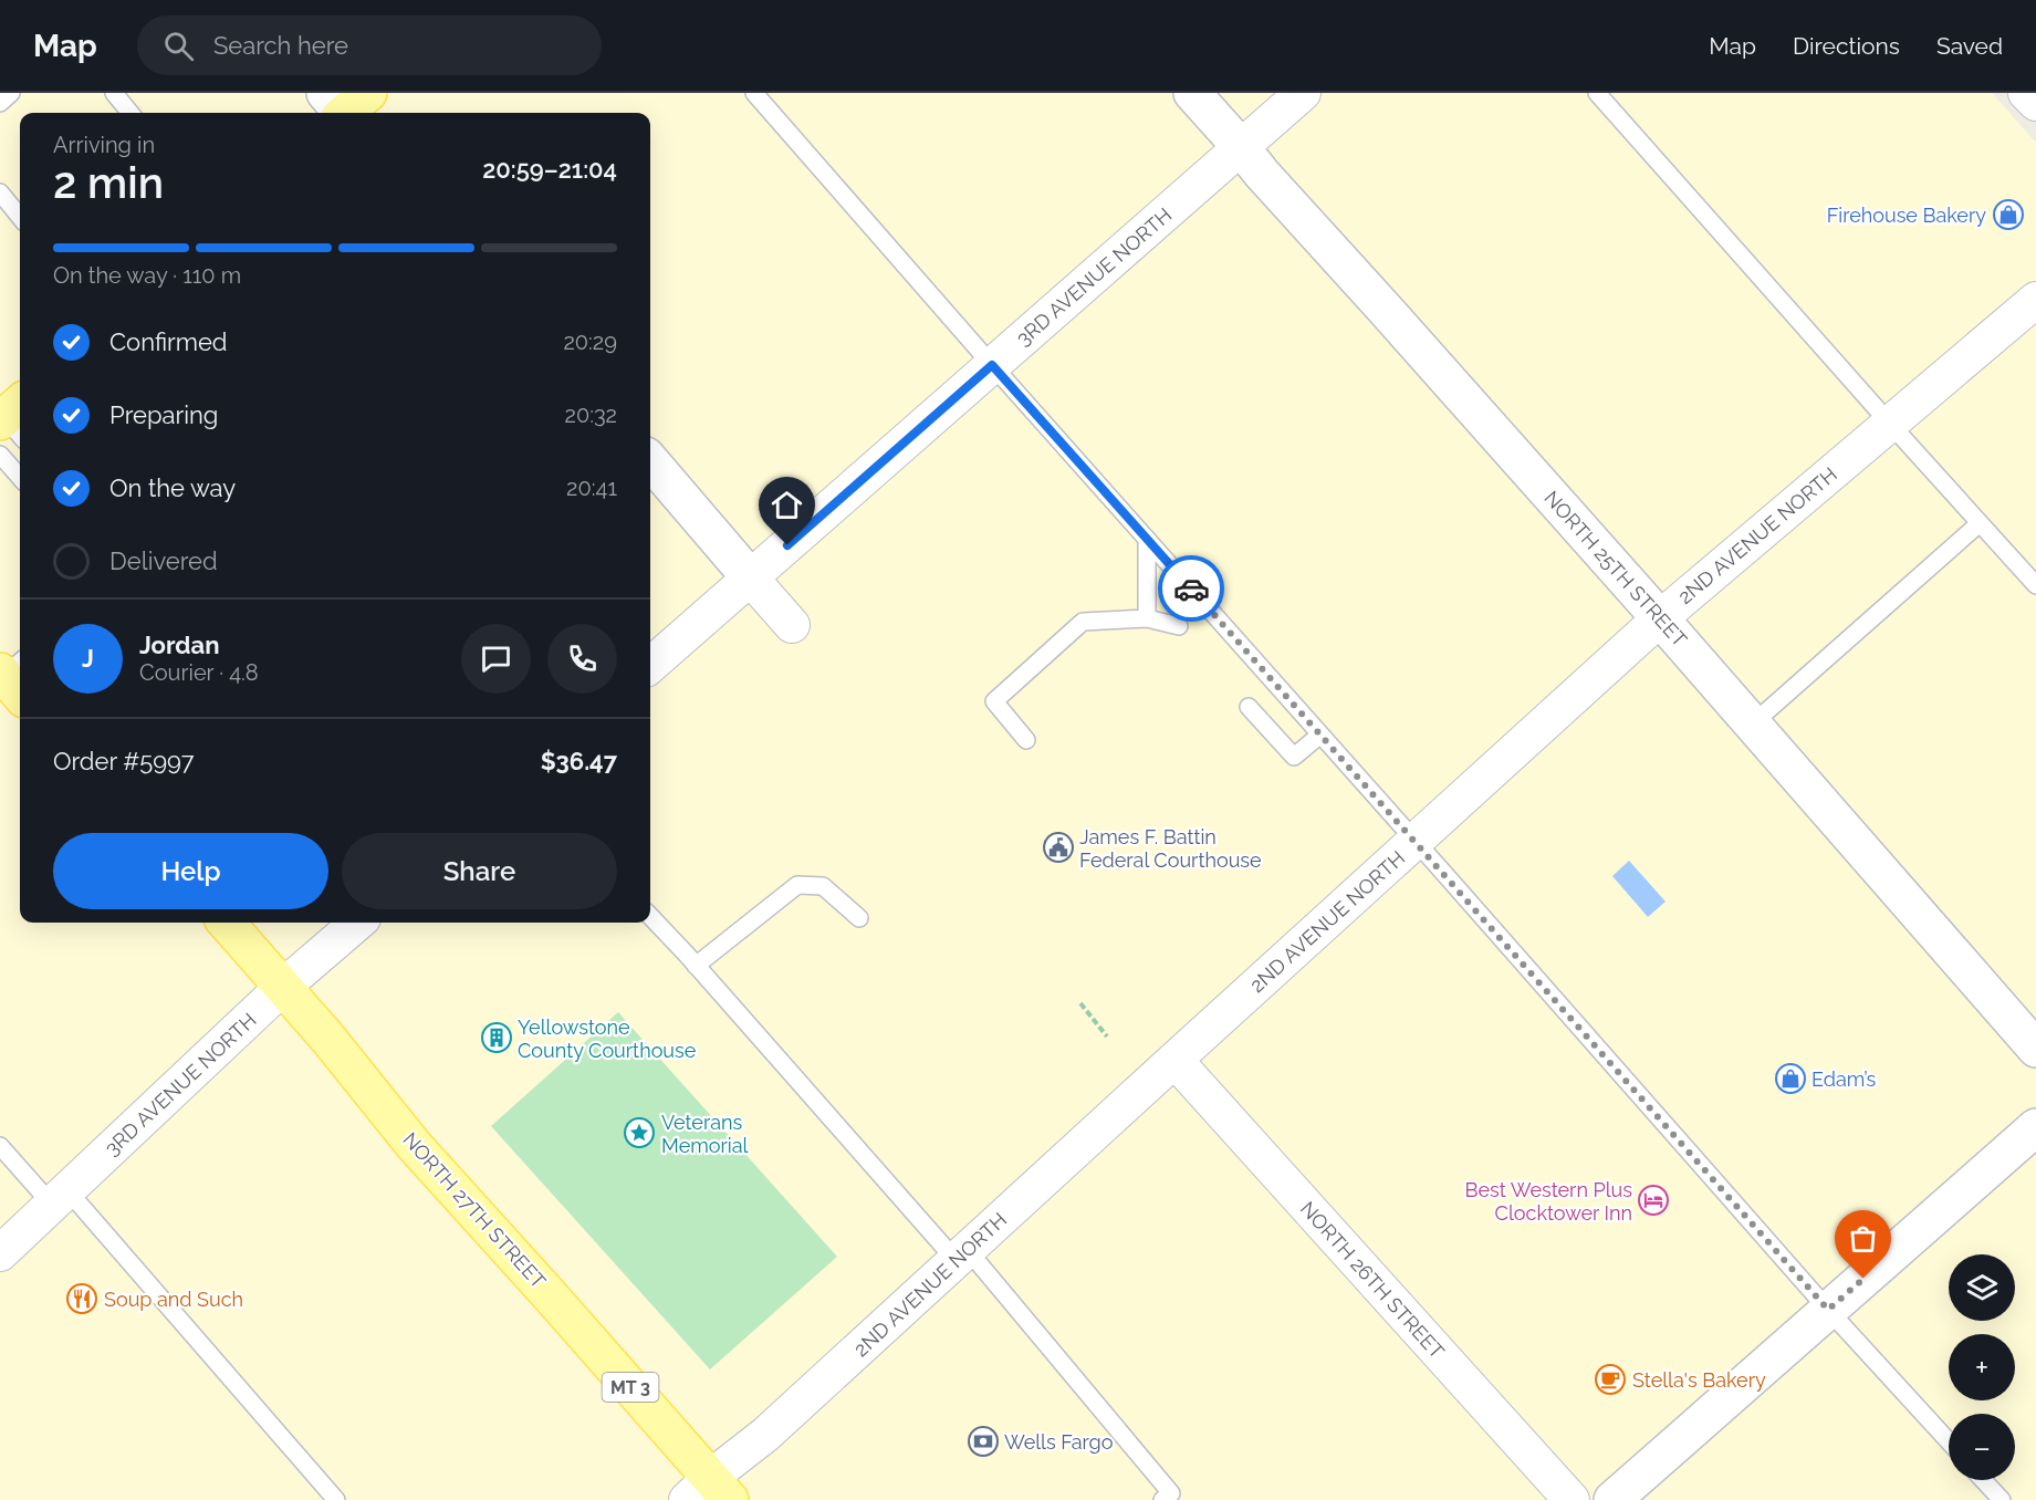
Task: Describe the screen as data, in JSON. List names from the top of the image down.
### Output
{
  "streets": {
    "main road": ["NORTH 27TH STREET", "MT 3"],
    "street": [
      "3RD AVENUE NORTH",
      "2ND AVENUE NORTH",
      "NORTH 25TH STREET",
      "NORTH 26TH STREET"
    ]
  },
  "crossings": [
    ["3RD AVENUE NORTH", "NORTH 25TH STREET"],
    ["3RD AVENUE NORTH", "NORTH 27TH STREET"],
    ["2ND AVENUE NORTH", "NORTH 25TH STREET"],
    ["2ND AVENUE NORTH", "NORTH 27TH STREET"],
    ["2ND AVENUE NORTH", "NORTH 26TH STREET"]
  ],
  "places": {
    "shop": ["Firehouse Bakery", "Edam’s"],
    "public building": ["James F. Battin Federal Courthouse"],
    "building": ["Yellowstone County Courthouse"],
    "place": ["Veterans Memorial"],
    "hotel": ["Best Western Plus Clocktower Inn"],
    "restaurant": ["Soup and Such"],
    "cafe": ["Stella's Bakery"],
    "bank": ["Wells Fargo"]
  },
  "page": {
    "header": "Map",
    "search": "Search here",
    "nav": ["Map", "Directions", "Saved"],
    "heading": ["2 min", "Arriving in", "20:59–21:04"],
    "panel": [
      "Jordan",
      "Courier · 4.8",
      "Order #5997",
      "$36.47"
    ],
    "bar": "On the way · 110 m",
    "list": [
      ["Confirmed", "20:29"],
      ["Preparing", "20:32"],
      ["On the way", "20:41"],
      "Delivered"
    ],
    "round": "J",
    "buttons": ["Help", "Share"],
    "map_buttons": ["+", "−"]
  }
}
